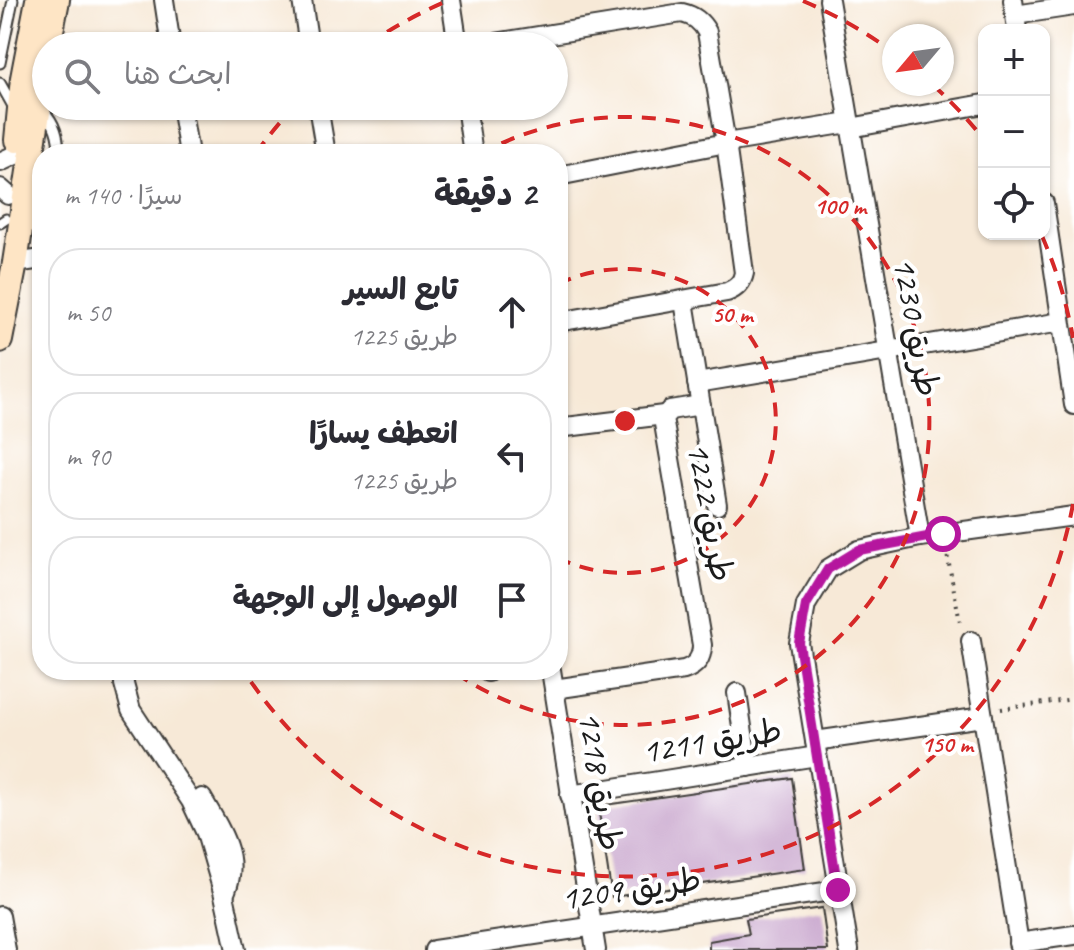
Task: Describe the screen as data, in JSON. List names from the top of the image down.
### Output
{
  "streets": {
    "street": [
      "طريق 1230",
      "طريق 1222",
      "طريق 1211",
      "طريق 1218",
      "طريق 1209"
    ]
  },
  "crossings": [
    ["طريق 1222", "طريق 1218"],
    ["طريق 1211", "طريق 1218"],
    ["طريق 1218", "طريق 1209"]
  ],
  "north": "bottom left",
  "page": {
    "map_buttons": ["+", "−"],
    "search": "ابحث هنا",
    "heading": ["2 دقيقة", "سيرًا · 140 m"],
    "list": [
      ["تابع السير", "طريق 1225", "50 m"],
      ["انعطف يسارًا", "طريق 1225", "90 m"],
      "الوصول إلى الوجهة"
    ]
  },
  "rings": ["100 m", "50 m", "150 m"]
}
